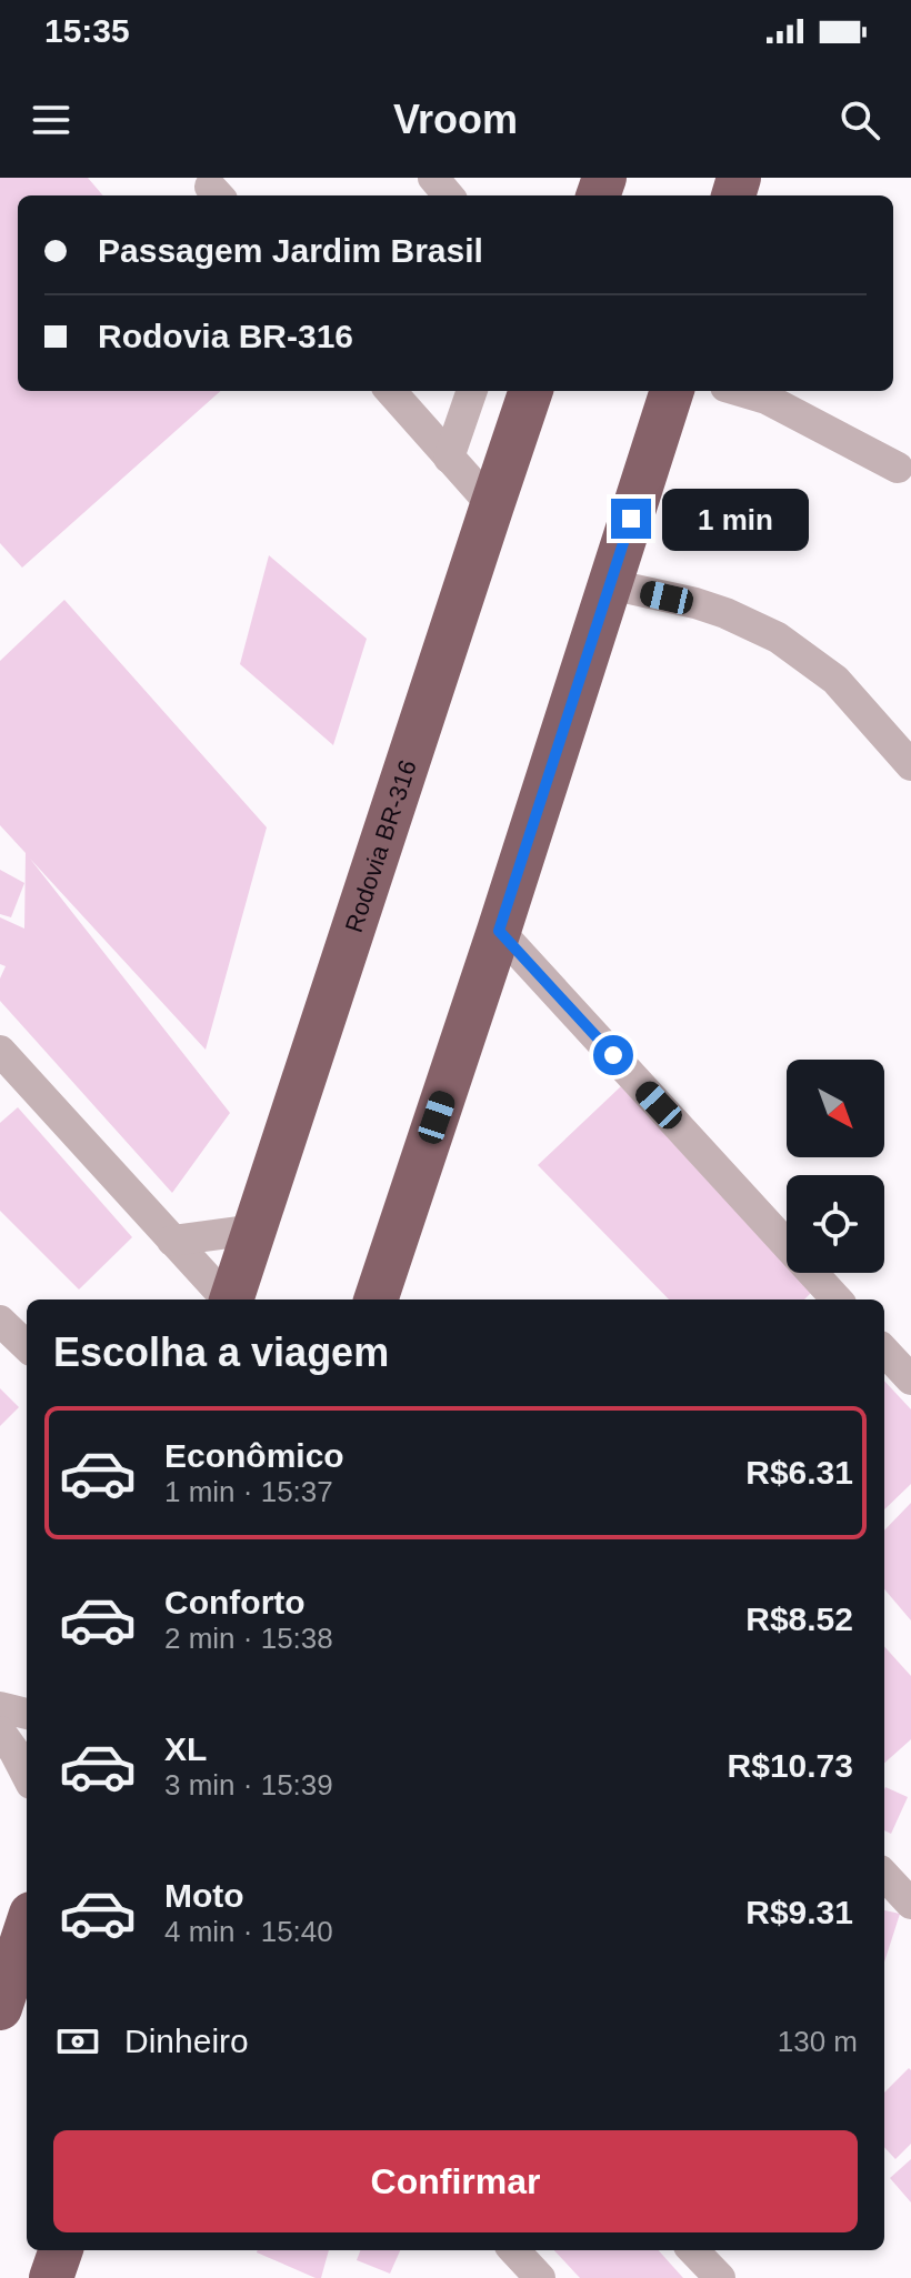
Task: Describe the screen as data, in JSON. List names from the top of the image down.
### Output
{
  "streets": {
    "highway": ["Rodovia BR-316"]
  },
  "north": "bottom right",
  "page": {
    "status": "15:35",
    "header": "Vroom",
    "banner": ["Passagem Jardim Brasil", "Rodovia BR-316"],
    "bubble": "1 min",
    "heading": "Escolha a viagem",
    "list": [
      {
        "name": "Econômico",
        "note": "1 min · 15:37",
        "value": "R$6.31"
      },
      {
        "name": "Conforto",
        "note": "2 min · 15:38",
        "value": "R$8.52"
      },
      {
        "name": "XL",
        "note": "3 min · 15:39",
        "value": "R$10.73"
      },
      {
        "name": "Moto",
        "note": "4 min · 15:40",
        "value": "R$9.31"
      }
    ],
    "pay": ["Dinheiro", "130 m"],
    "buttons": "Confirmar"
  }
}
